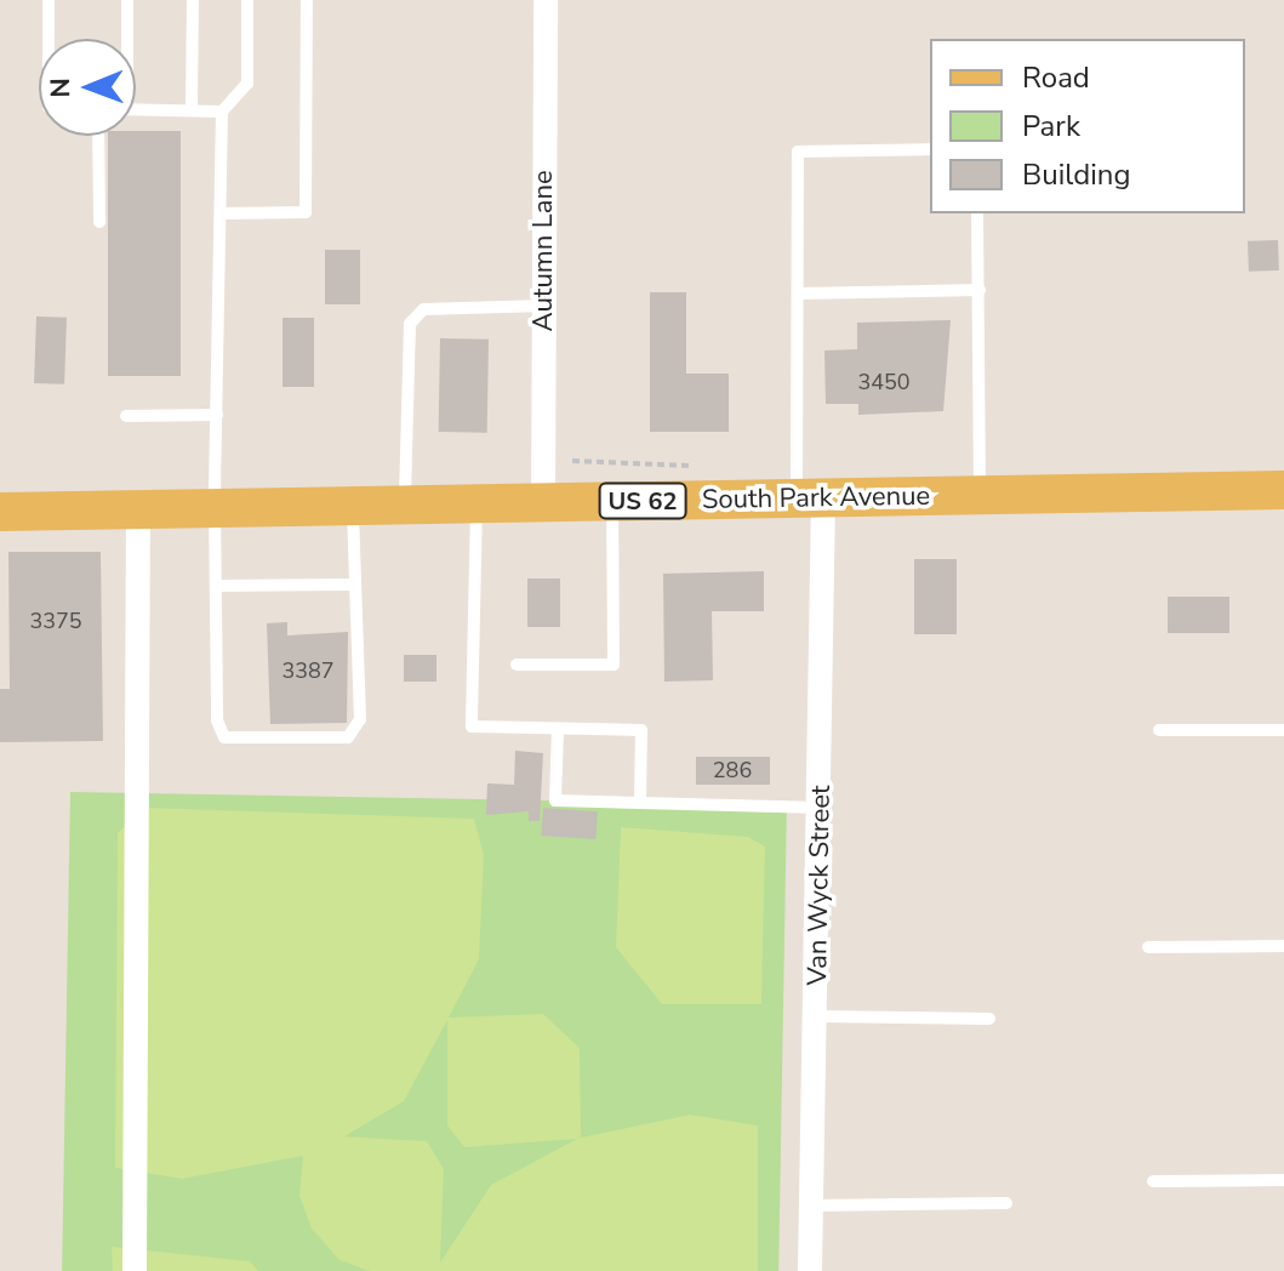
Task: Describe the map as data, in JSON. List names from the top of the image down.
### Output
{
  "streets": {
    "main road": ["South Park Avenue", "US 62"],
    "street": ["Autumn Lane", "Van Wyck Street"]
  },
  "crossings": [
    ["Autumn Lane", "South Park Avenue"],
    ["South Park Avenue", "Van Wyck Street"]
  ],
  "house_numbers": [
    "3450",
    "3375",
    "3387",
    "286"
  ],
  "legend": ["Road", "Park", "Building"],
  "north": "left"
}
